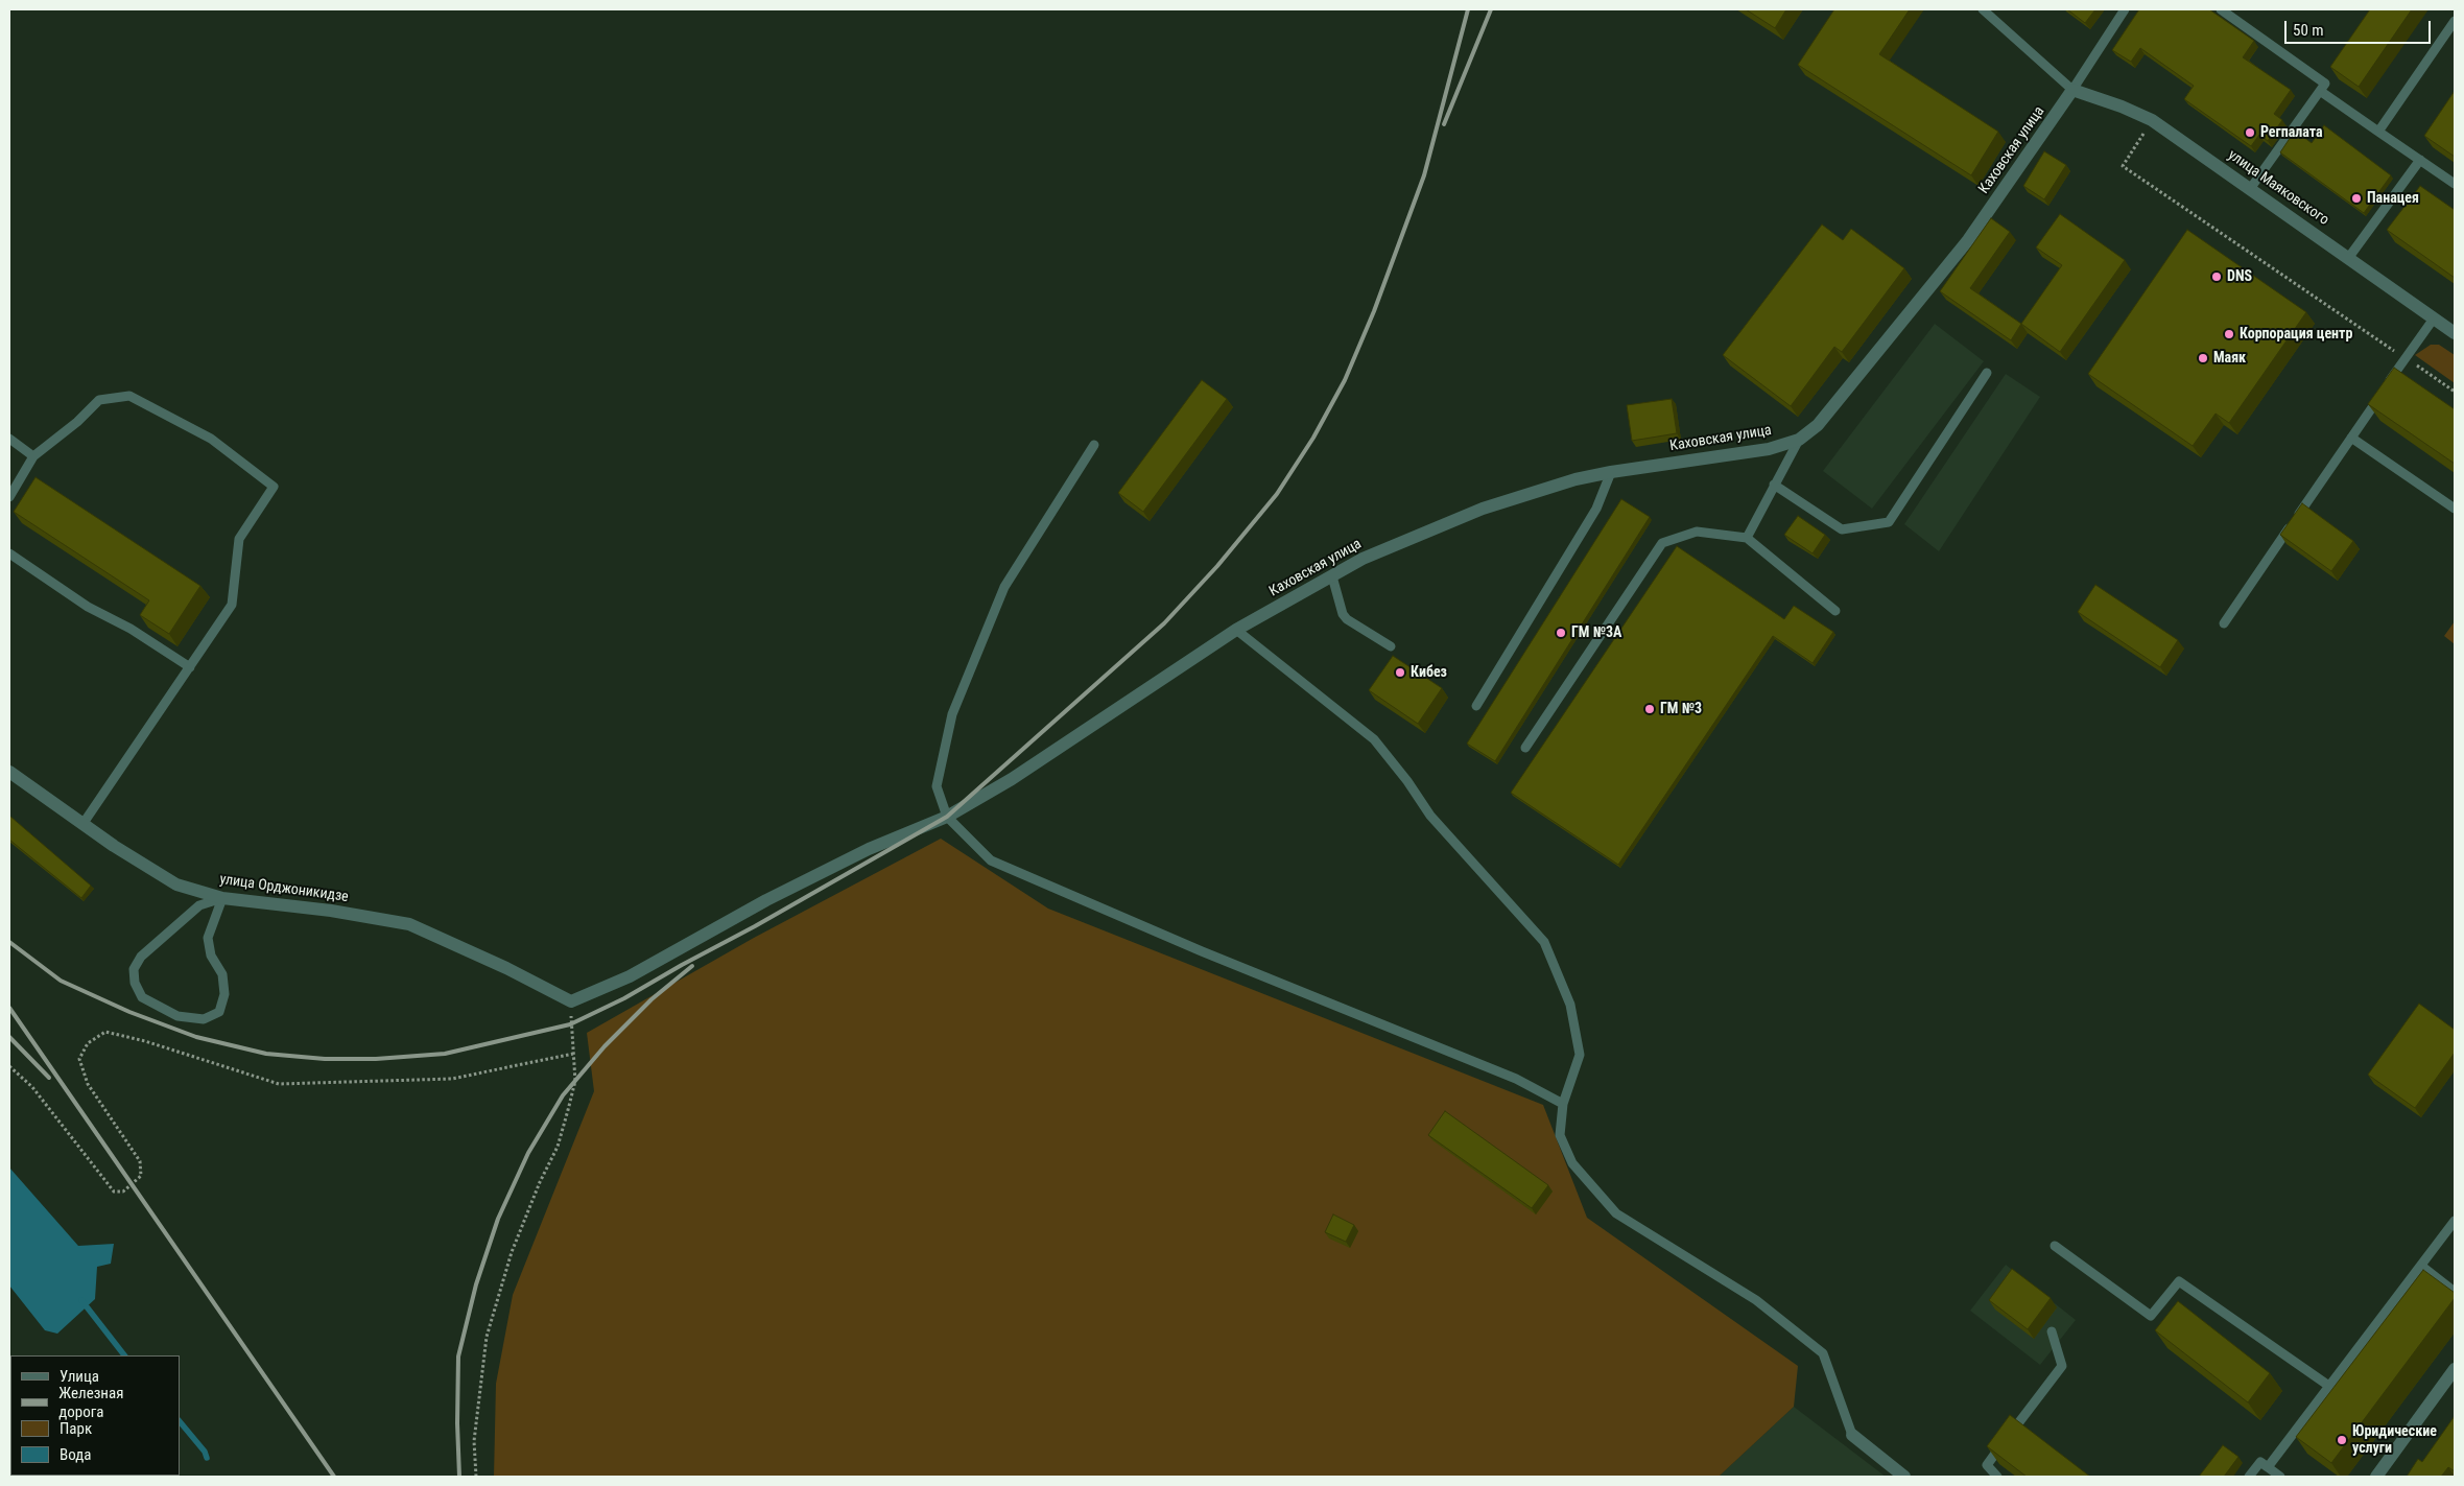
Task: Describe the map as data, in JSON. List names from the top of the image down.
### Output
{
  "streets": {
    "street": ["Каховская улица", "улица Маяковского", "улица Орджоникидзе"]
  },
  "crossings": [
    ["Каховская улица", "улица Маяковского"],
    ["Каховская улица", "улица Орджоникидзе"]
  ],
  "places": [
    "Регпалата",
    "Панацея",
    "DNS",
    "Корпорация центр",
    "Маяк",
    "ГМ №3А",
    "Кибез",
    "ГМ №3",
    "Юридические услуги"
  ],
  "legend": [
    "Улица",
    "Железная дорога",
    "Парк",
    "Вода"
  ],
  "scale_bar": "50 m"
}
